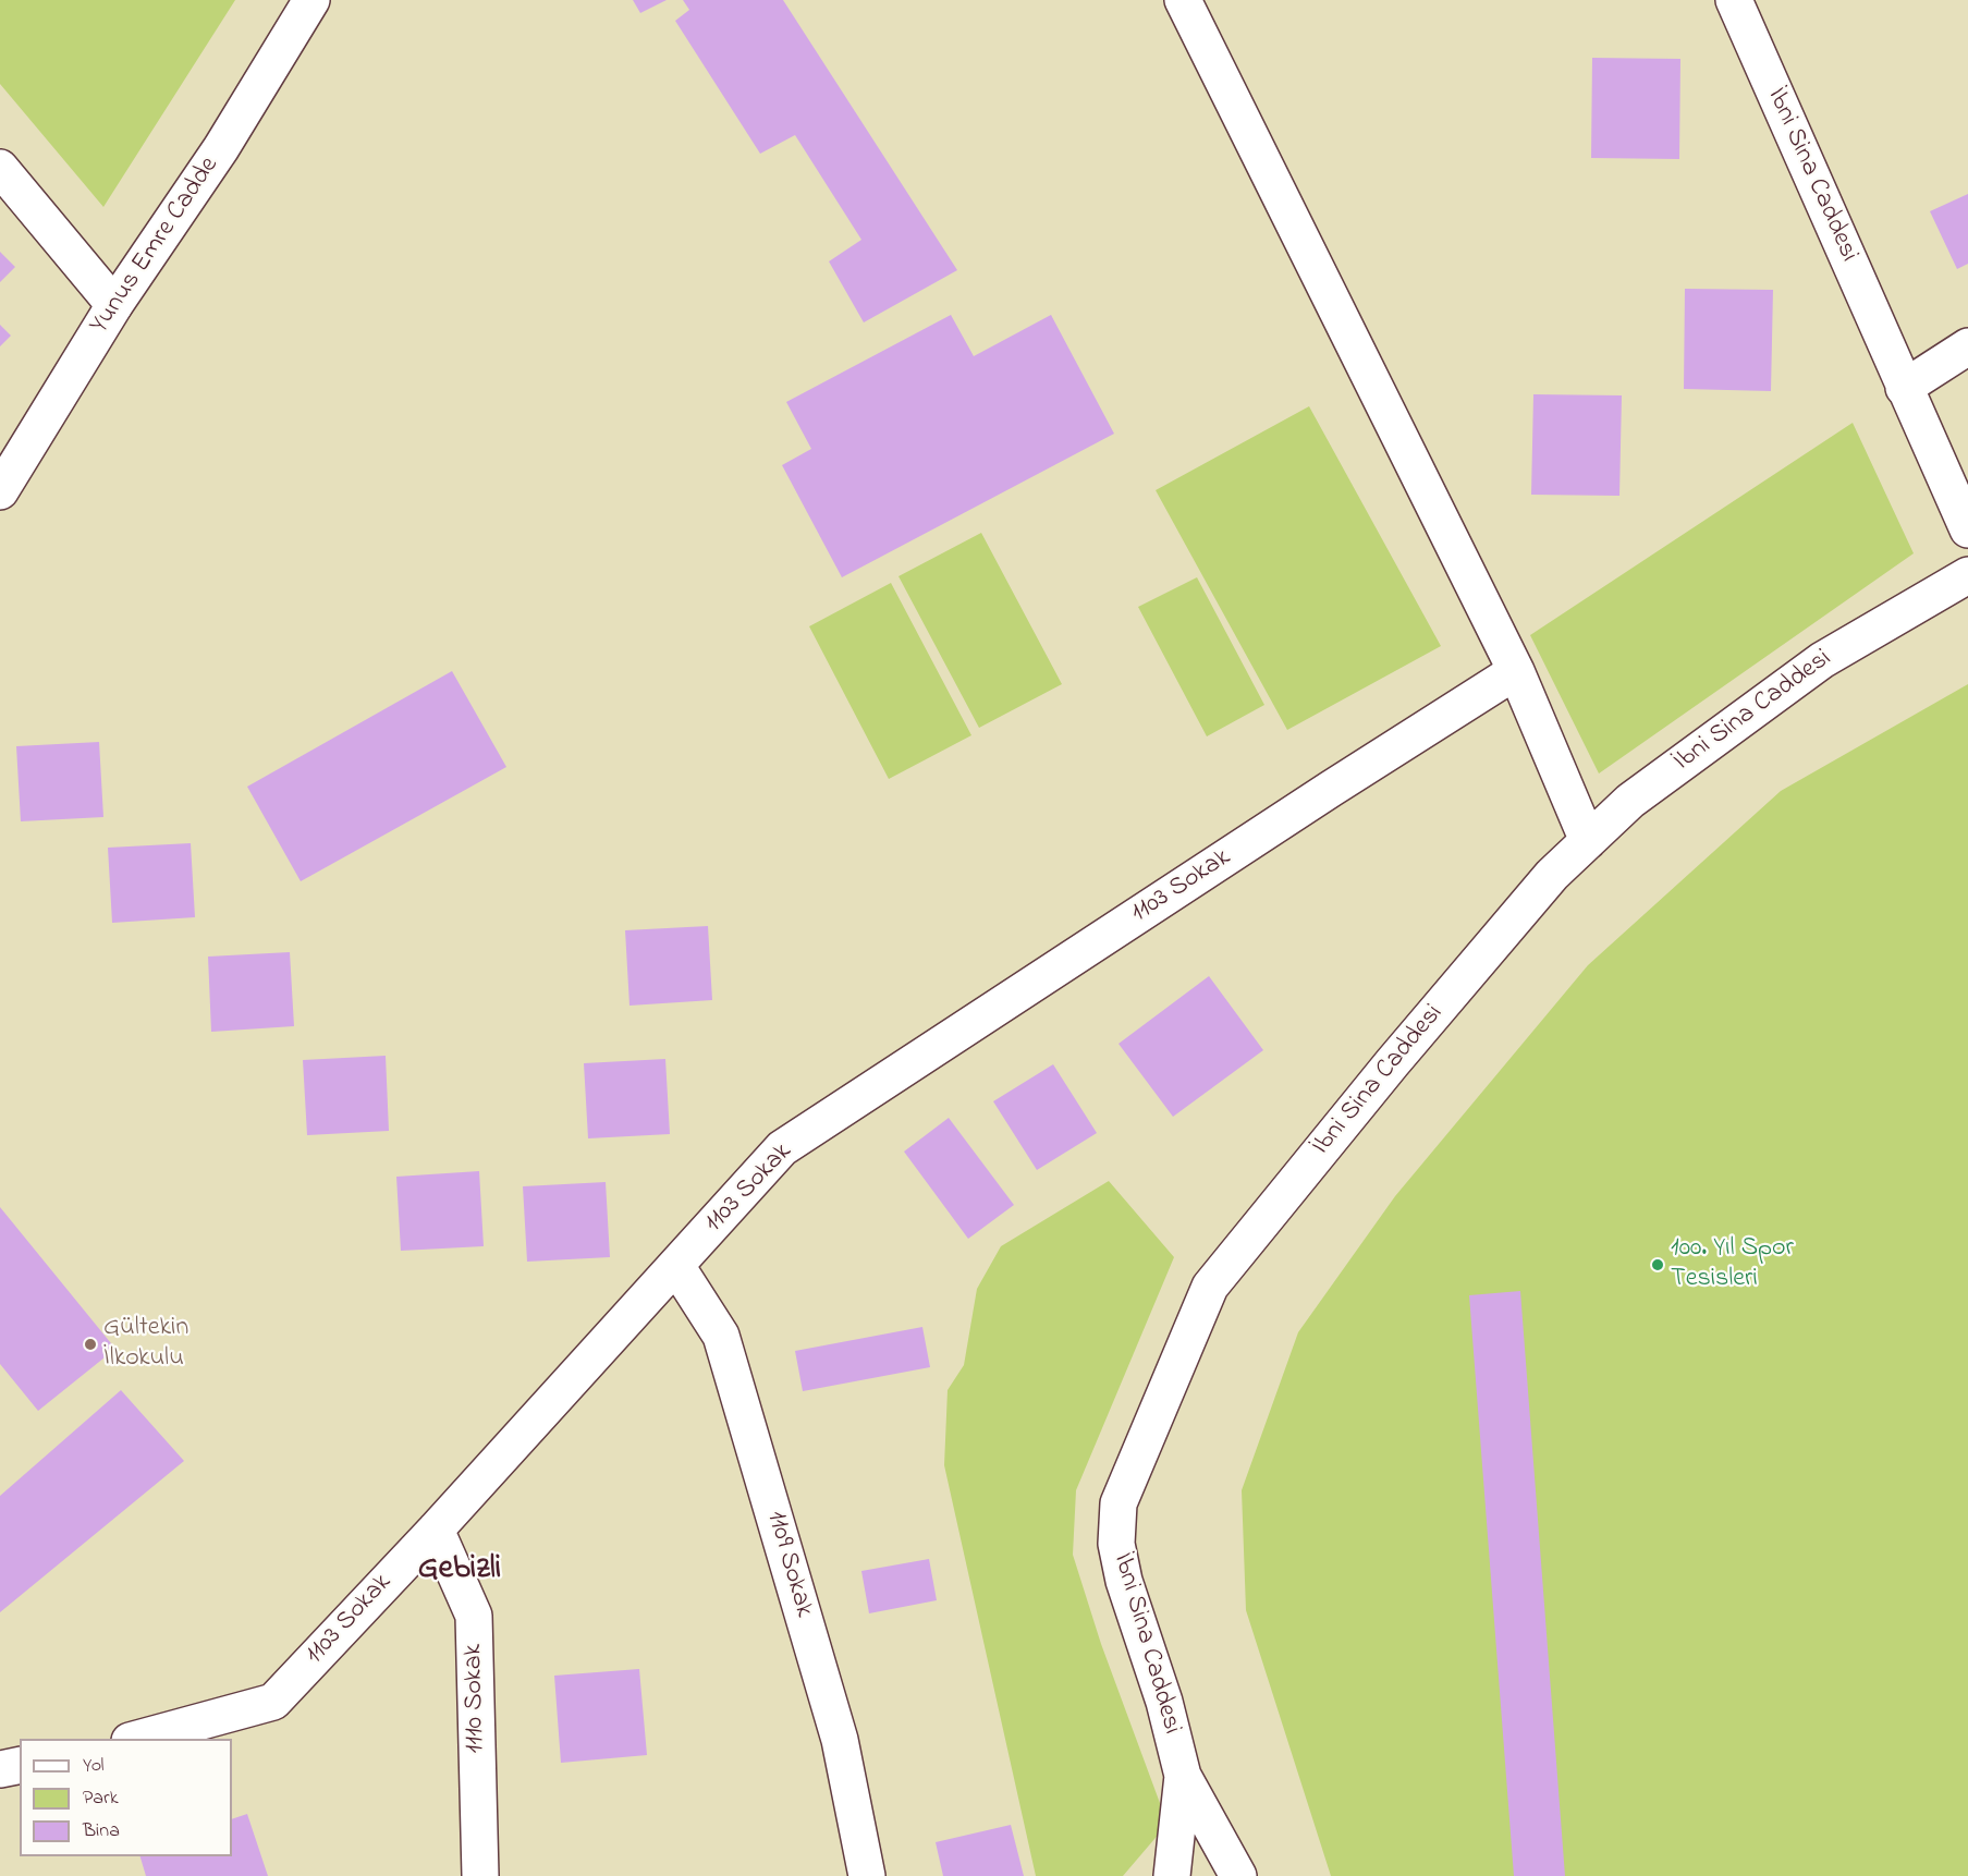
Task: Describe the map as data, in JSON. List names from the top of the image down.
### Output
{
  "streets": {
    "street": [
      "İbni Sina Caddesi",
      "Yunus Emre Cadde",
      "1103 Sokak",
      "1109 Sokak",
      "1110 Sokak"
    ]
  },
  "crossings": [
    ["1103 Sokak", "1109 Sokak"],
    ["1103 Sokak", "1110 Sokak"]
  ],
  "districts": ["Gebizli"],
  "places": ["100. Yıl Spor Tesisleri", "Gültekin İlkokulu"],
  "legend": ["Yol", "Park", "Bina"]
}
